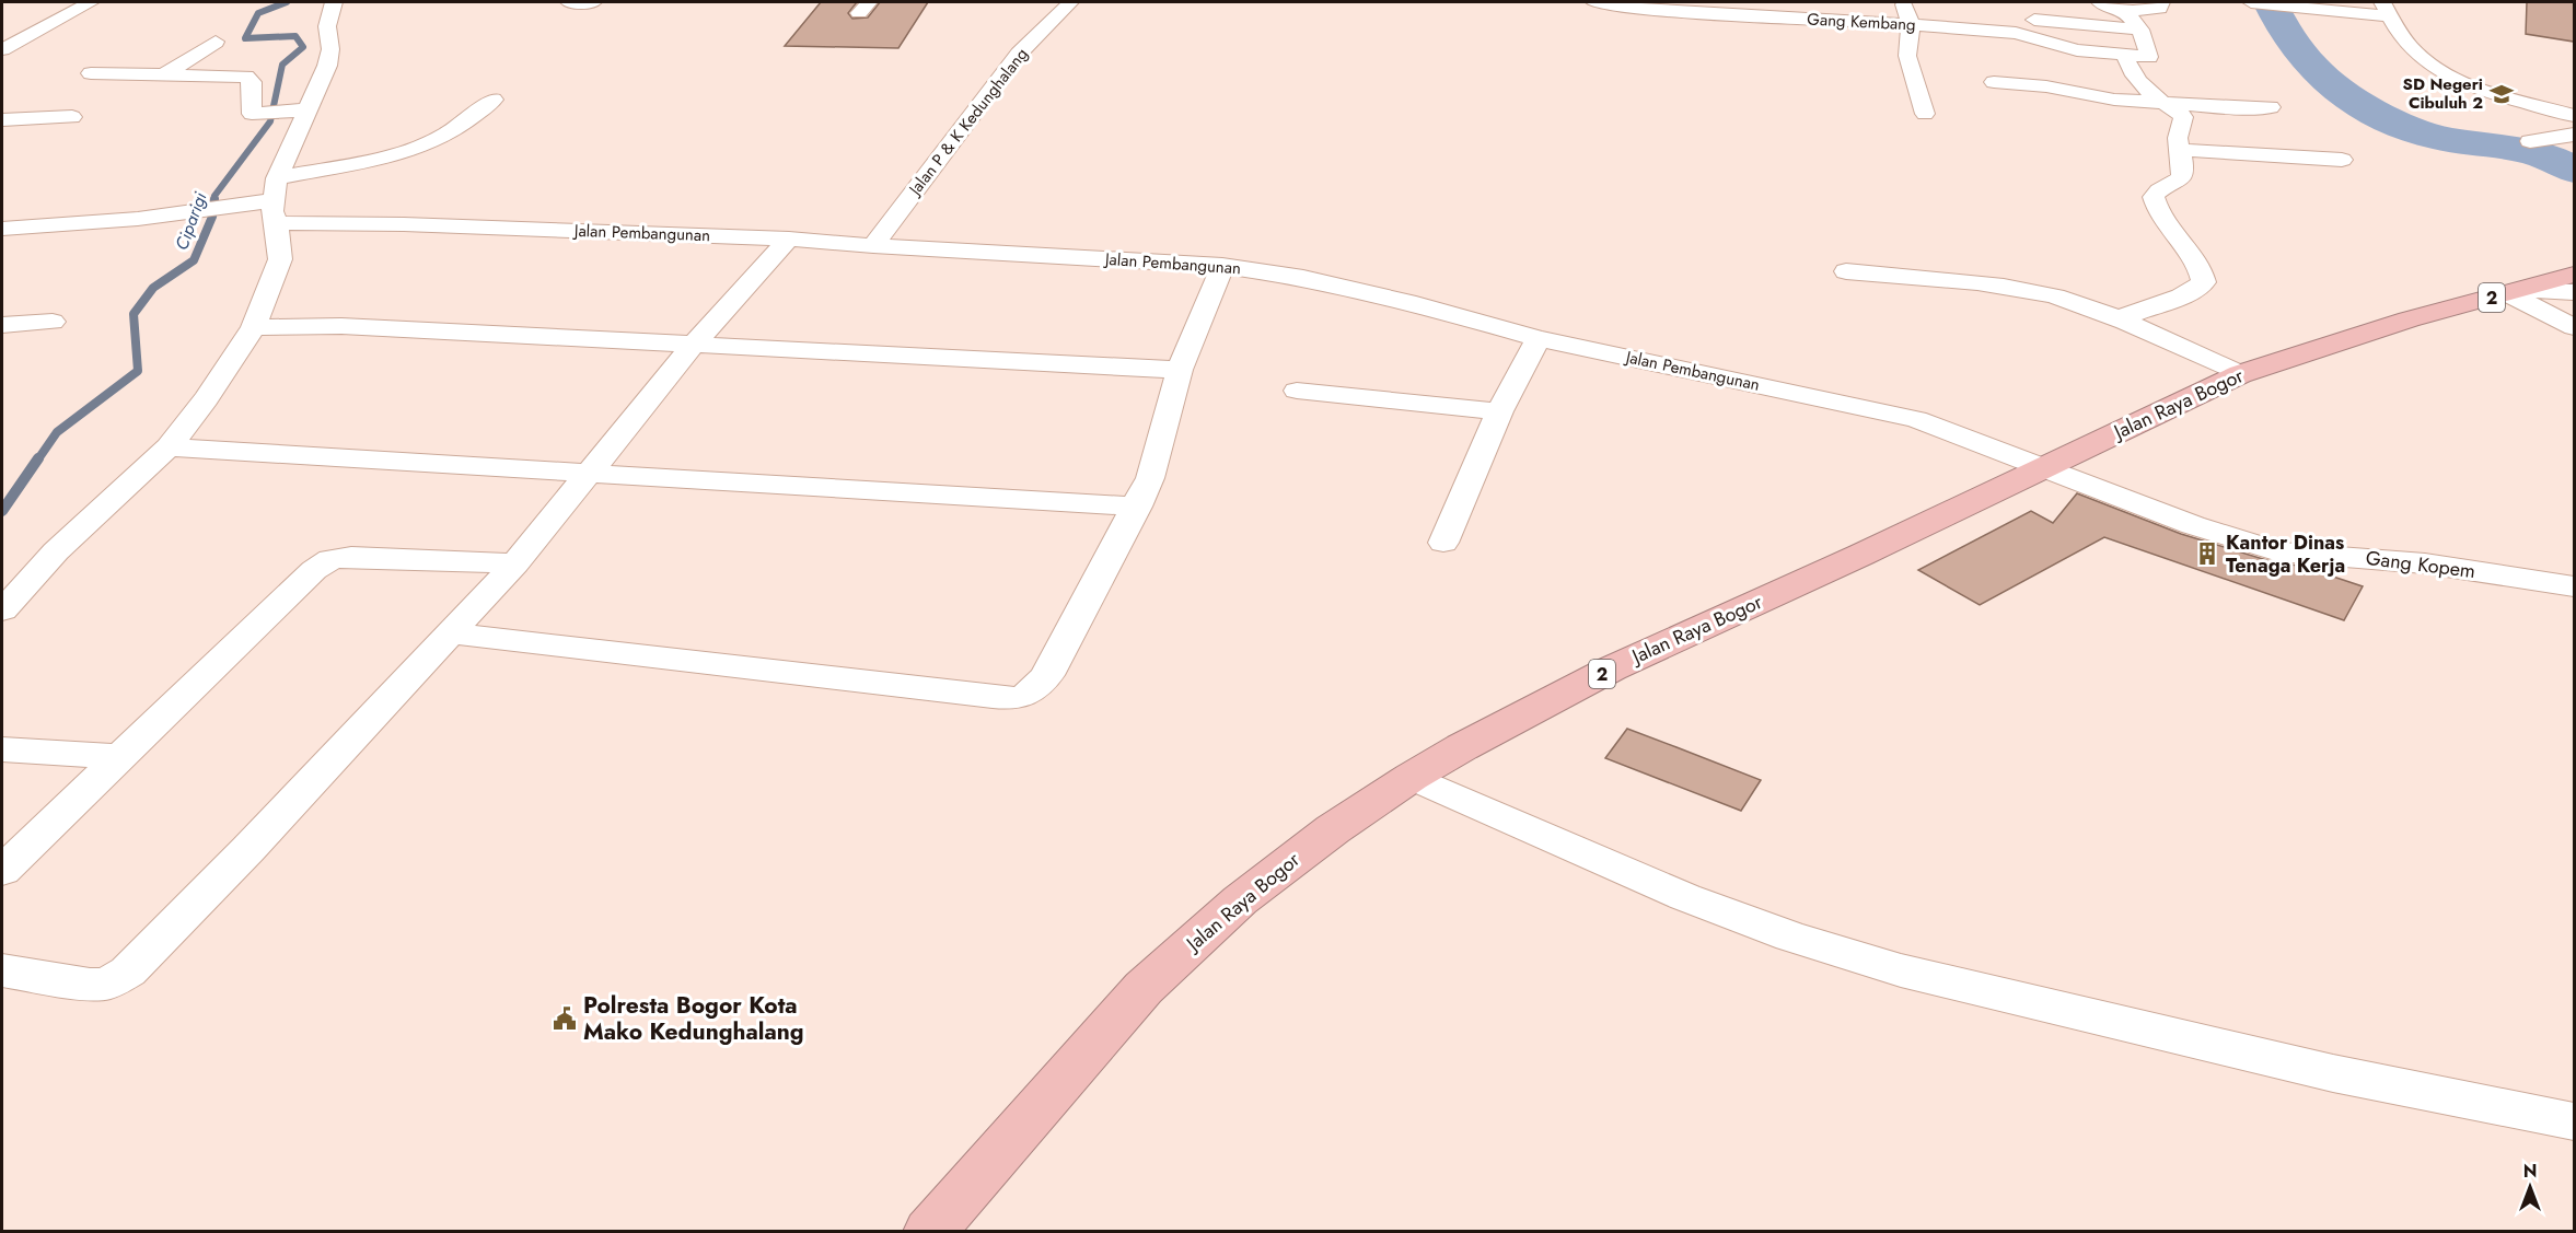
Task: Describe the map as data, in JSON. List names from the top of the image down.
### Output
{
  "streets": {
    "highway": ["2", "Jalan Raya Bogor"],
    "street": [
      "Gang Kembang",
      "Jalan P & K Kedunghalang",
      "Jalan Pembangunan",
      "Gang Kopem"
    ]
  },
  "crossings": [
    ["Jalan P & K Kedunghalang", "Jalan Pembangunan"],
    ["Jalan Pembangunan", "Jalan Raya Bogor"],
    ["Jalan Pembangunan", "Gang Kopem"],
    ["Jalan Raya Bogor", "Gang Kopem"]
  ],
  "water": ["Ciparigi"],
  "places": {
    "school or university": ["SD Negeri Cibuluh 2"],
    "building": ["Kantor Dinas Tenaga Kerja"],
    "public building": ["Polresta Bogor Kota Mako Kedunghalang"]
  },
  "north": "top"
}
